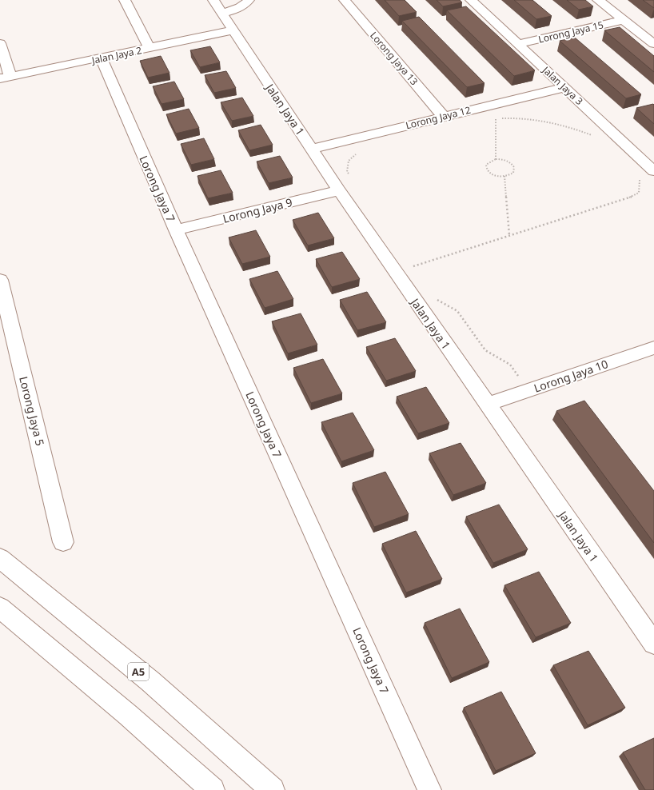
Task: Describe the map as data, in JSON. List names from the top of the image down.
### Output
{
  "streets": {
    "main road": [
      "Lorong Jaya 15",
      "Jalan Jaya 2",
      "Lorong Jaya 13",
      "Jalan Jaya 3",
      "Jalan Jaya 1",
      "Lorong Jaya 12",
      "Lorong Jaya 7",
      "Lorong Jaya 9",
      "Lorong Jaya 10",
      "Lorong Jaya 5",
      "A5"
    ]
  },
  "crossings": [
    ["Lorong Jaya 15", "Jalan Jaya 3"],
    ["Jalan Jaya 2", "Jalan Jaya 1"],
    ["Jalan Jaya 2", "Lorong Jaya 7"],
    ["Lorong Jaya 13", "Lorong Jaya 12"],
    ["Jalan Jaya 3", "Lorong Jaya 12"],
    ["Jalan Jaya 1", "Lorong Jaya 12"],
    ["Jalan Jaya 1", "Lorong Jaya 9"],
    ["Jalan Jaya 1", "Lorong Jaya 10"],
    ["Lorong Jaya 7", "Lorong Jaya 9"]
  ]
}
